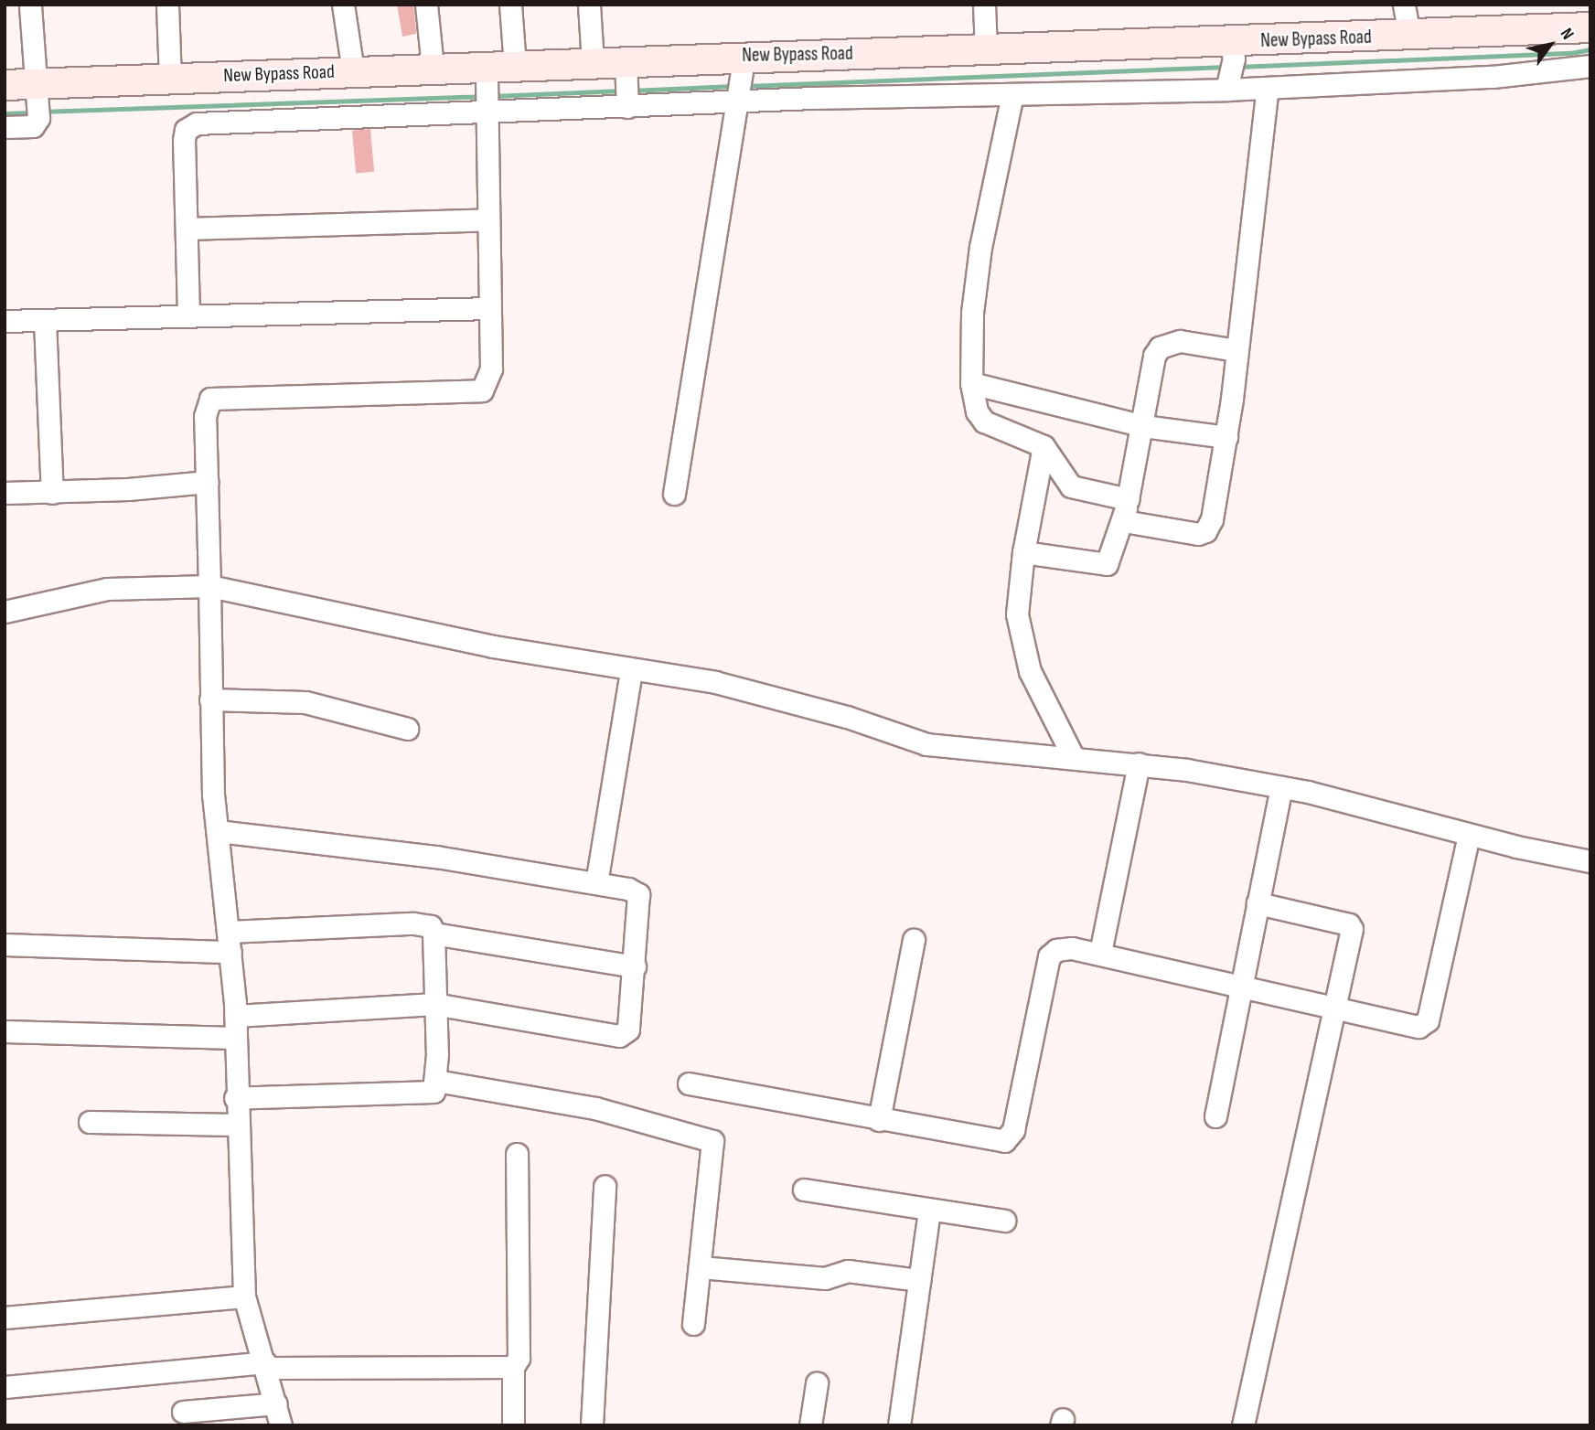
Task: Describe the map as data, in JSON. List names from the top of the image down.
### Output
{
  "streets": {
    "main road": ["New Bypass Road"]
  },
  "north": "top right"
}
